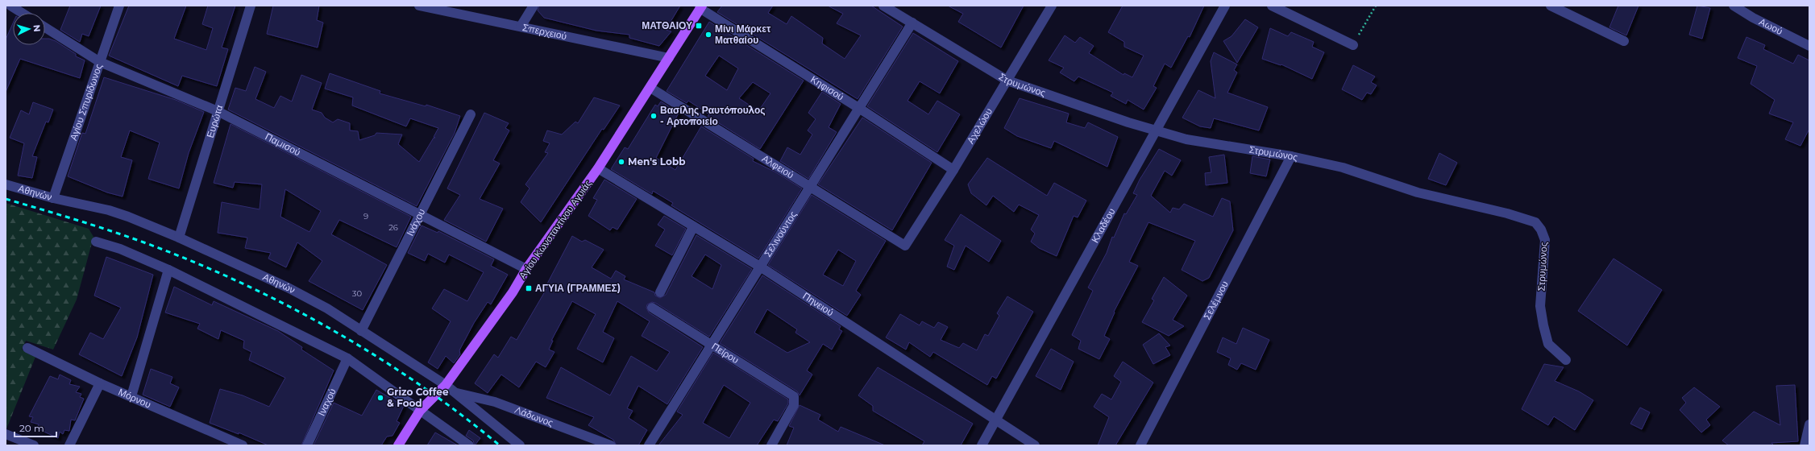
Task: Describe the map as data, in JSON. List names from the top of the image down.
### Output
{
  "streets": {
    "main road": ["Αγίου Κωνσταντίνου Αγυιάς"],
    "street": [
      "Αωού",
      "Σπερχειού",
      "Στρυμώνος",
      "Κηφισού",
      "Αγίου Σπυρίδωνος",
      "Ευρώτα",
      "Αχελώου",
      "Παμισού",
      "Αλφειού",
      "Αθηνών",
      "Ινάχου",
      "Κλαδέου",
      "Σελινούντος",
      "Σελέμνου",
      "Πηνειού",
      "Πείρου",
      "Μόρνου",
      "Ιναχού",
      "Λάδωνος"
    ]
  },
  "crossings": [
    ["Σπερχειού", "Αγίου Κωνσταντίνου Αγυιάς"],
    ["Στρυμώνος", "Αχελώου"],
    ["Στρυμώνος", "Κλαδέου"],
    ["Στρυμώνος", "Σελινούντος"],
    ["Στρυμώνος", "Σελέμνου"],
    ["Κηφισού", "Αχελώου"],
    ["Κηφισού", "Αγίου Κωνσταντίνου Αγυιάς"],
    ["Κηφισού", "Σελινούντος"],
    ["Αγίου Σπυρίδωνος", "Παμισού"],
    ["Αγίου Σπυρίδωνος", "Αθηνών"],
    ["Ευρώτα", "Παμισού"],
    ["Ευρώτα", "Αθηνών"],
    ["Αχελώου", "Αλφειού"],
    ["Παμισού", "Ινάχου"],
    ["Παμισού", "Αγίου Κωνσταντίνου Αγυιάς"],
    ["Αλφειού", "Αγίου Κωνσταντίνου Αγυιάς"],
    ["Αλφειού", "Σελινούντος"],
    ["Αθηνών", "Ινάχου"],
    ["Αθηνών", "Αγίου Κωνσταντίνου Αγυιάς"],
    ["Αθηνών", "Λάδωνος"],
    ["Κλαδέου", "Πηνειού"],
    ["Αγίου Κωνσταντίνου Αγυιάς", "Πηνειού"],
    ["Σελινούντος", "Πηνειού"],
    ["Σελινούντος", "Πείρου"]
  ],
  "places": {
    "transit": ["ΜΑΤΘΑΙΟΥ", "ΑΓΥΙΑ (ΓΡΑΜΜΕΣ)"],
    "other": [
      "Μίνι Μάρκετ Ματθαίου",
      "Βασίλης Ραυτόπουλος - Αρτοποιείο",
      "Men's Lobb",
      "Grizo Coffee & Food"
    ]
  },
  "house_numbers": ["9", "26", "30"],
  "scale_bar": "20 m",
  "north": "right"
}
